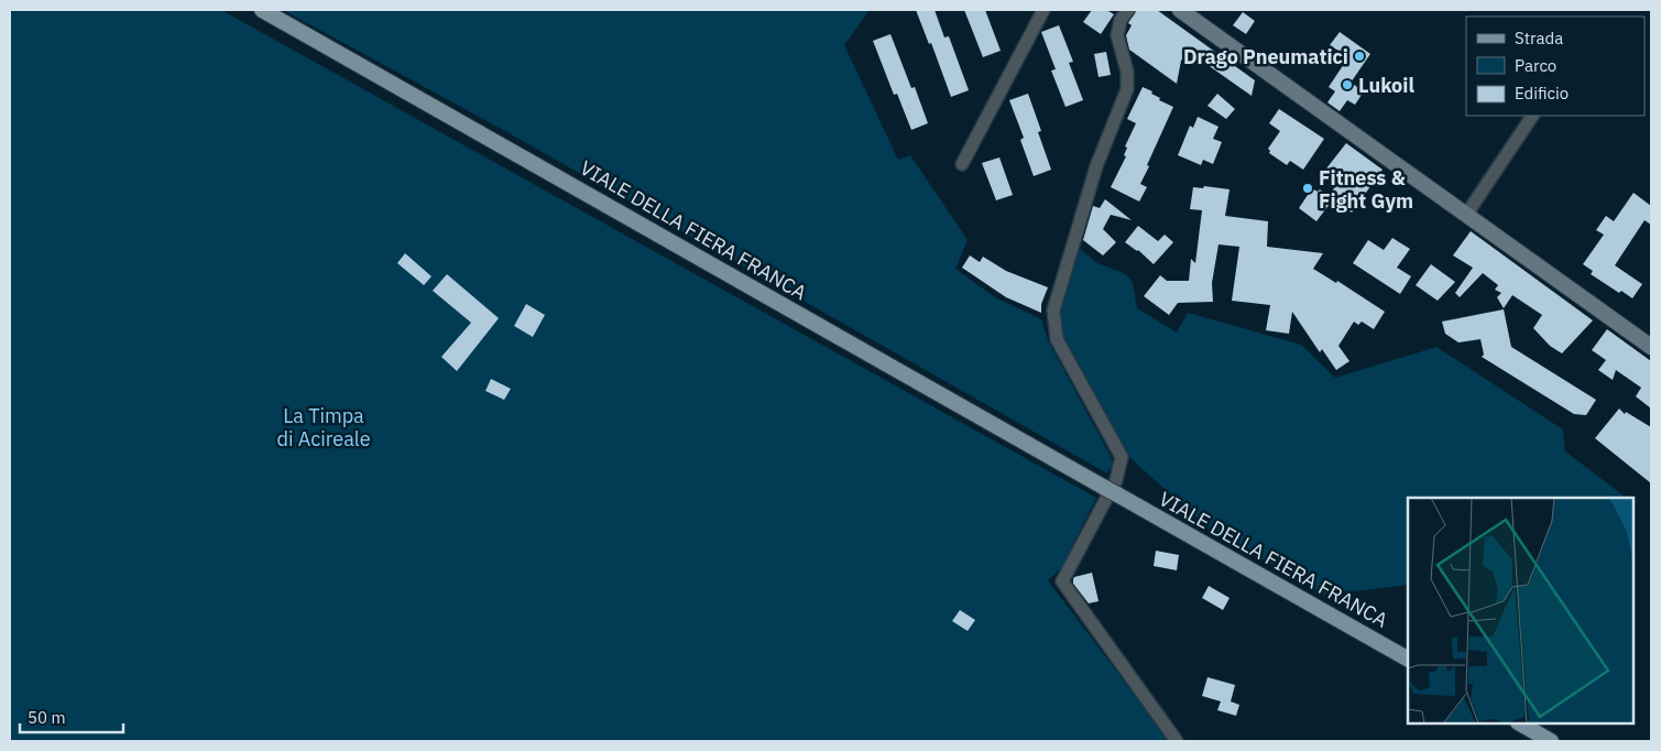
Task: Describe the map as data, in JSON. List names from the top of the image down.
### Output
{
  "streets": {
    "main road": ["VIALE DELLA FIERA FRANCA"]
  },
  "parks": ["La Timpa di Acireale"],
  "places": ["Drago Pneumatici", "Lukoil", "Fitness & Fight Gym"],
  "legend": ["Strada", "Parco", "Edificio"],
  "scale_bar": "50 m"
}
